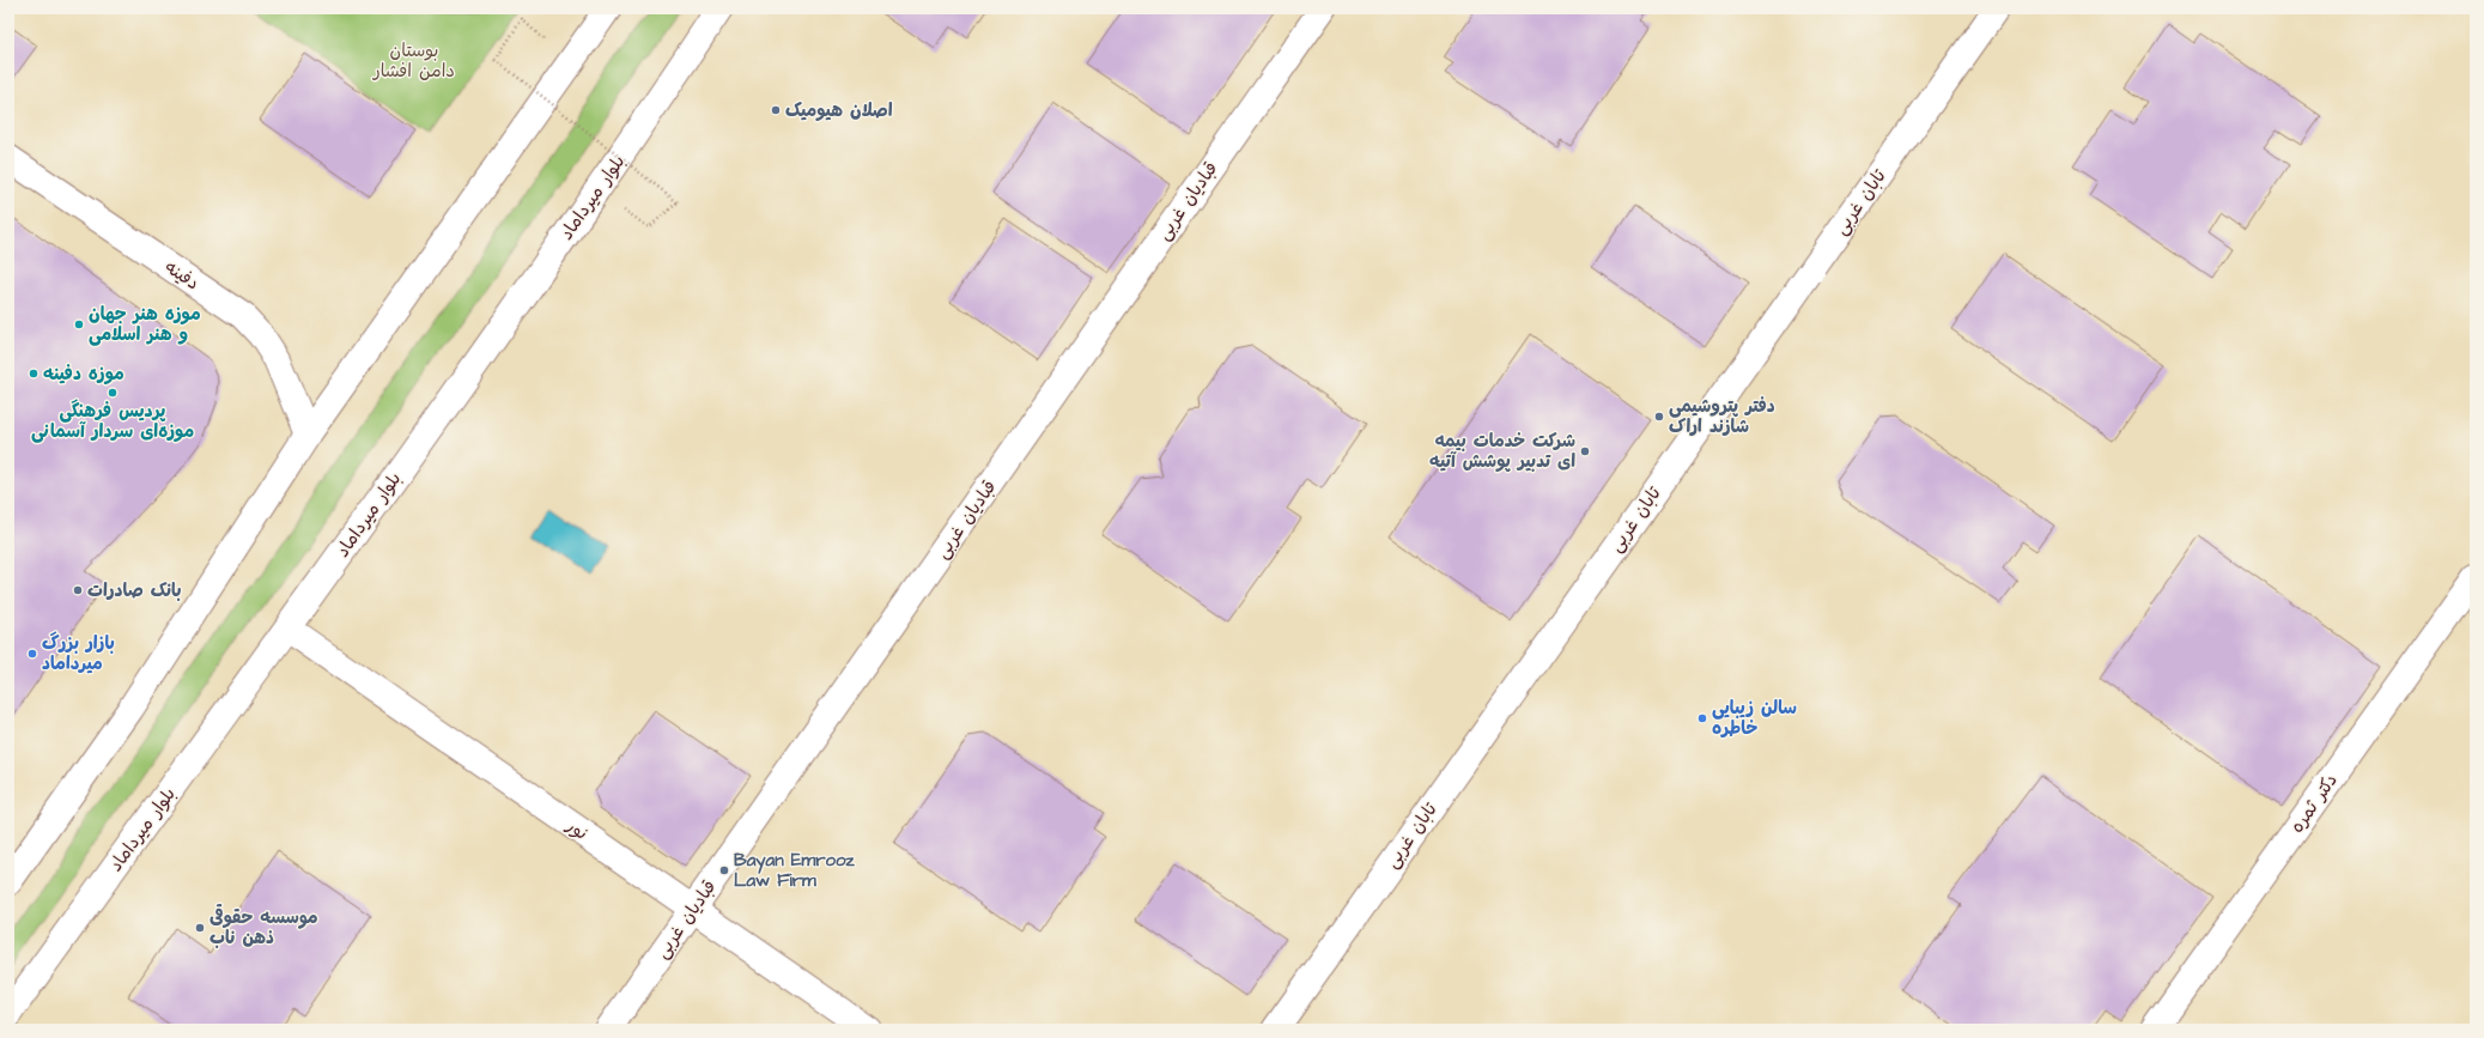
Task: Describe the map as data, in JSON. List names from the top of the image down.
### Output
{
  "streets": {
    "street": [
      "بلوار میرداماد",
      "قبادیان غربی",
      "تابان غربی",
      "دفینه",
      "دکتر ثمره",
      "نور"
    ]
  },
  "crossings": [
    ["بلوار میرداماد", "نور"],
    ["قبادیان غربی", "نور"]
  ],
  "parks": ["بوستان دامن افشار"],
  "places": [
    "اصلان هیومیک",
    "موزه هنر جهان و هنر اسلامی",
    "موزه دفینه",
    "پردیس فرهنگی موزه‌ای سردار آسمانی",
    "دفتر پتروشیمی شازند اراک",
    "شرکت خدمات بیمه ای تدبیر پوشش آتیه",
    "بانک صادرات",
    "بازار بزرگ میرداماد",
    "سالن زیبایی خاطره",
    "Bayan Emrooz Law Firm",
    "موسسه حقوقی ذهن ناب"
  ]
}
